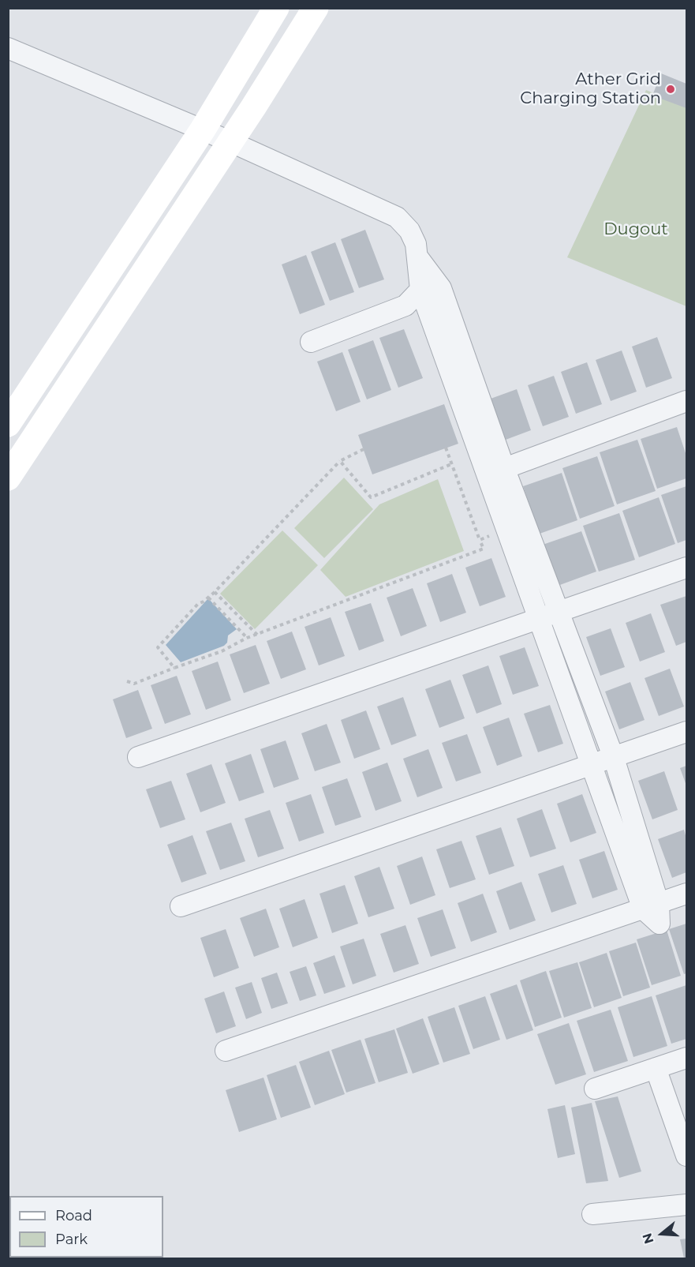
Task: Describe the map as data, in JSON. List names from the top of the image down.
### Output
{
  "parks": ["Dugout"],
  "places": ["Ather Grid Charging Station"],
  "legend": ["Road", "Park"],
  "north": "left"
}
